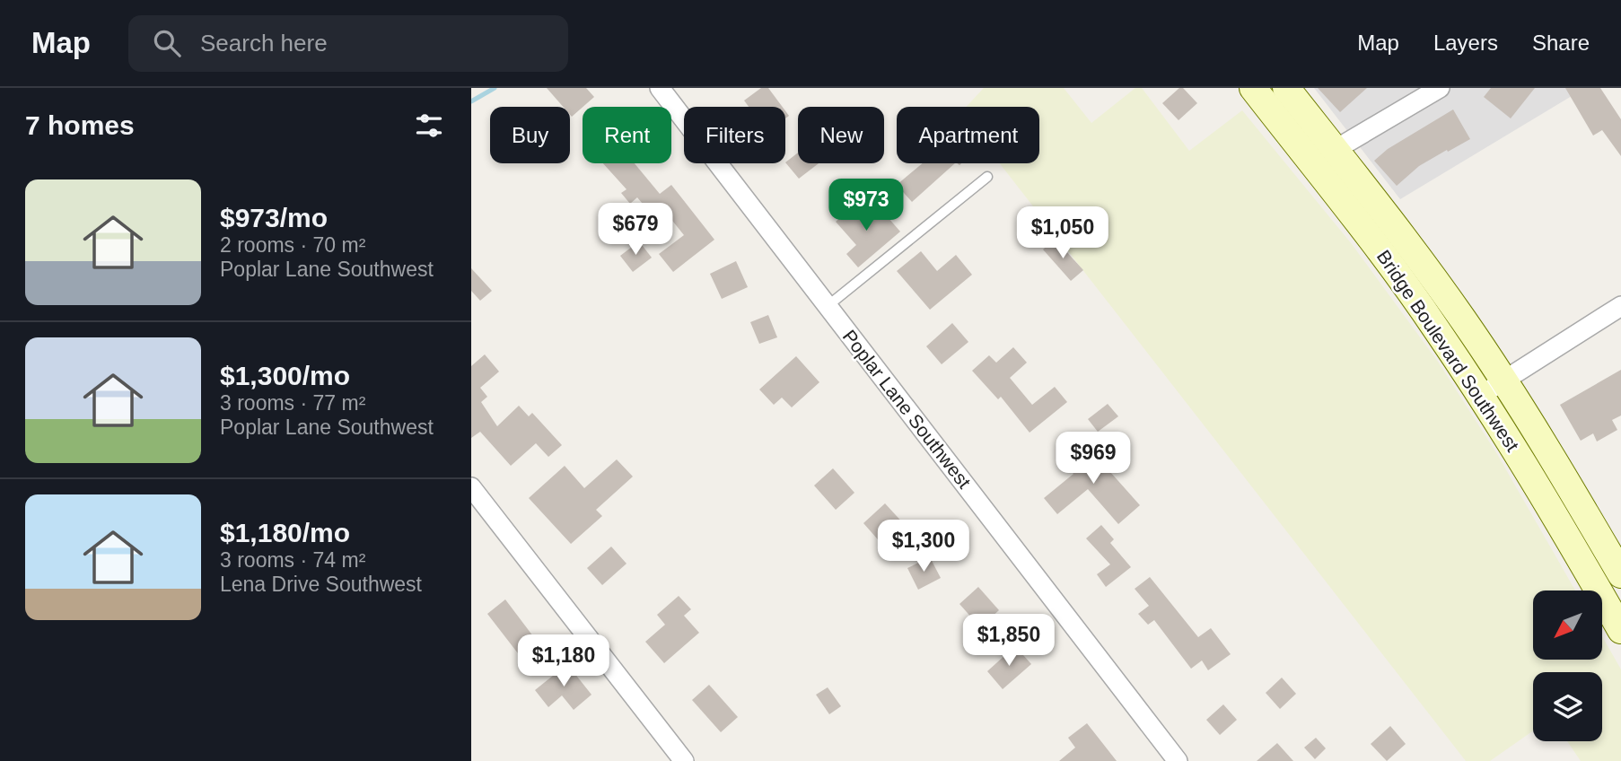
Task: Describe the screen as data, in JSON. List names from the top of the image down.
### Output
{
  "streets": {
    "main road": ["Bridge Boulevard Southwest"],
    "street": ["Poplar Lane Southwest"]
  },
  "north": "bottom left",
  "page": {
    "header": "Map",
    "search": "Search here",
    "nav": ["Map", "Layers", "Share"],
    "heading": "7 homes",
    "chip": [
      "Buy",
      "Rent",
      "Filters",
      "New",
      "Apartment"
    ],
    "list": [
      {
        "name": "$973/mo",
        "note": "2 rooms · 70 m² · Poplar Lane Southwest"
      },
      {
        "name": "$1,300/mo",
        "note": "3 rooms · 77 m² · Poplar Lane Southwest"
      },
      {
        "name": "$1,180/mo",
        "note": "3 rooms · 74 m² · Lena Drive Southwest"
      }
    ],
    "price": [
      "$973",
      "$679",
      "$1,050",
      "$969",
      "$1,300",
      "$1,850",
      "$1,180"
    ]
  }
}
